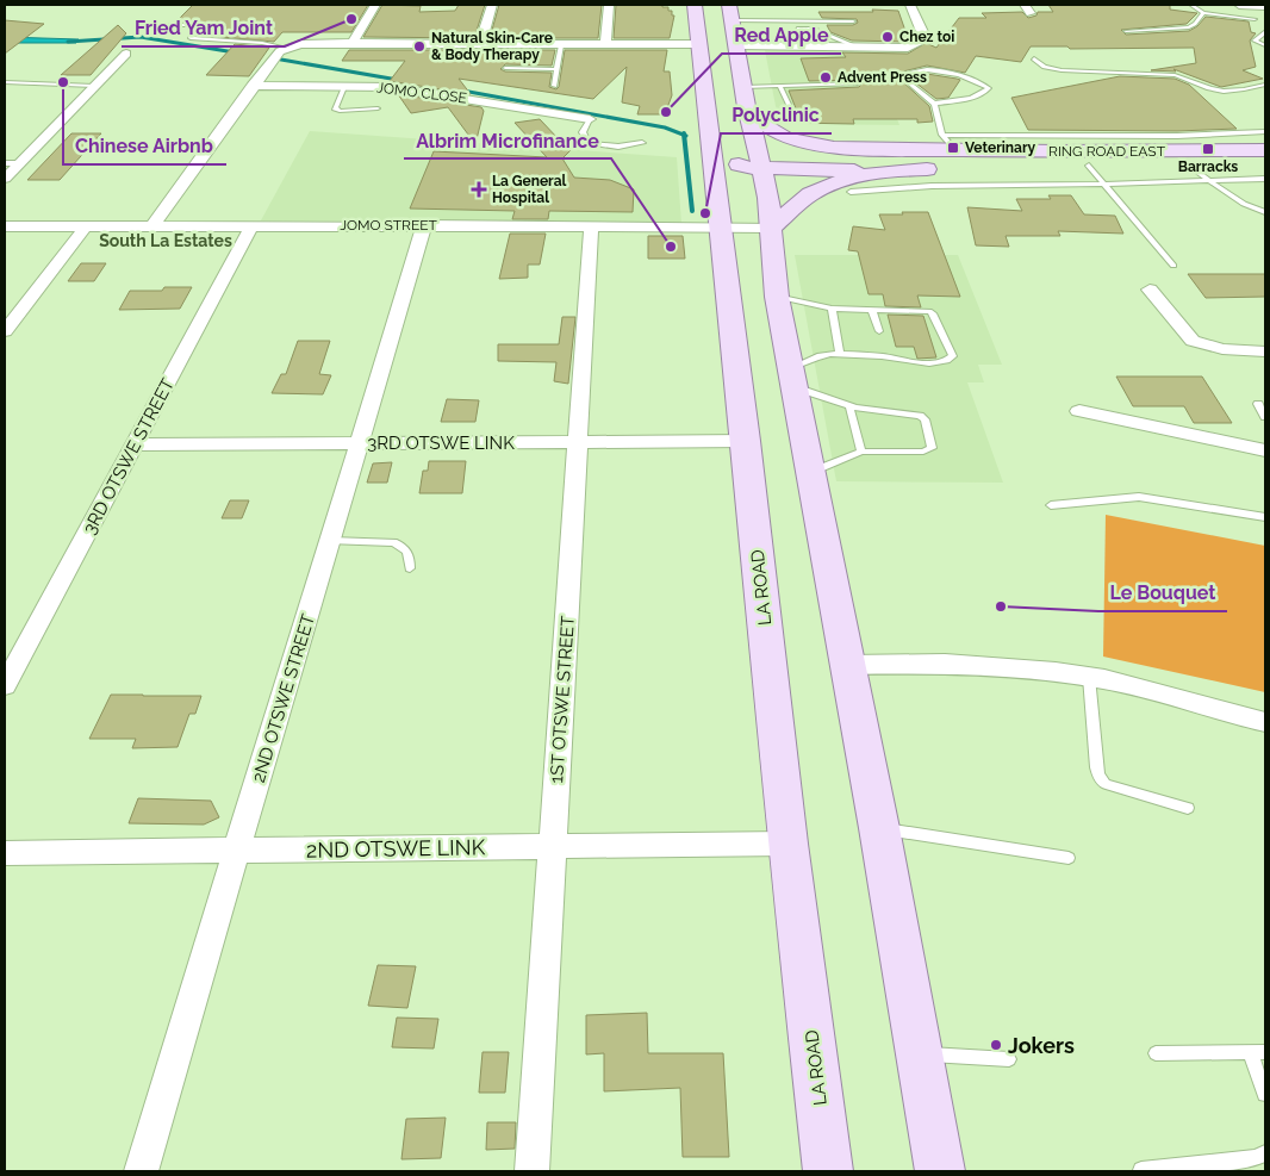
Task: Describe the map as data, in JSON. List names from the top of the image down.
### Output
{
  "streets": {
    "main road": ["RING ROAD EAST", "LA ROAD"],
    "street": [
      "JOMO CLOSE",
      "JOMO STREET",
      "3RD OTSWE LINK",
      "3RD OTSWE STREET",
      "2ND OTSWE STREET",
      "1ST OTSWE STREET",
      "2ND OTSWE LINK"
    ]
  },
  "crossings": [
    ["RING ROAD EAST", "JOMO STREET"],
    ["JOMO STREET", "3RD OTSWE STREET"],
    ["JOMO STREET", "LA ROAD"],
    ["JOMO STREET", "2ND OTSWE STREET"],
    ["JOMO STREET", "1ST OTSWE STREET"],
    ["3RD OTSWE LINK", "3RD OTSWE STREET"],
    ["3RD OTSWE LINK", "LA ROAD"],
    ["3RD OTSWE LINK", "2ND OTSWE STREET"],
    ["3RD OTSWE LINK", "1ST OTSWE STREET"],
    ["LA ROAD", "2ND OTSWE LINK"],
    ["2ND OTSWE STREET", "2ND OTSWE LINK"],
    ["1ST OTSWE STREET", "2ND OTSWE LINK"]
  ],
  "districts": ["South La Estates"],
  "places": {
    "other": [
      "Fried Yam Joint",
      "Chez toi",
      "Natural Skin-Care & Body Therapy",
      "Advent Press",
      "Chinese Airbnb",
      "Red Apple",
      "Polyclinic",
      "Albrim Microfinance",
      "Le Bouquet",
      "Jokers"
    ],
    "transit": ["Veterinary", "Barracks"],
    "health": ["La General Hospital"]
  }
}
